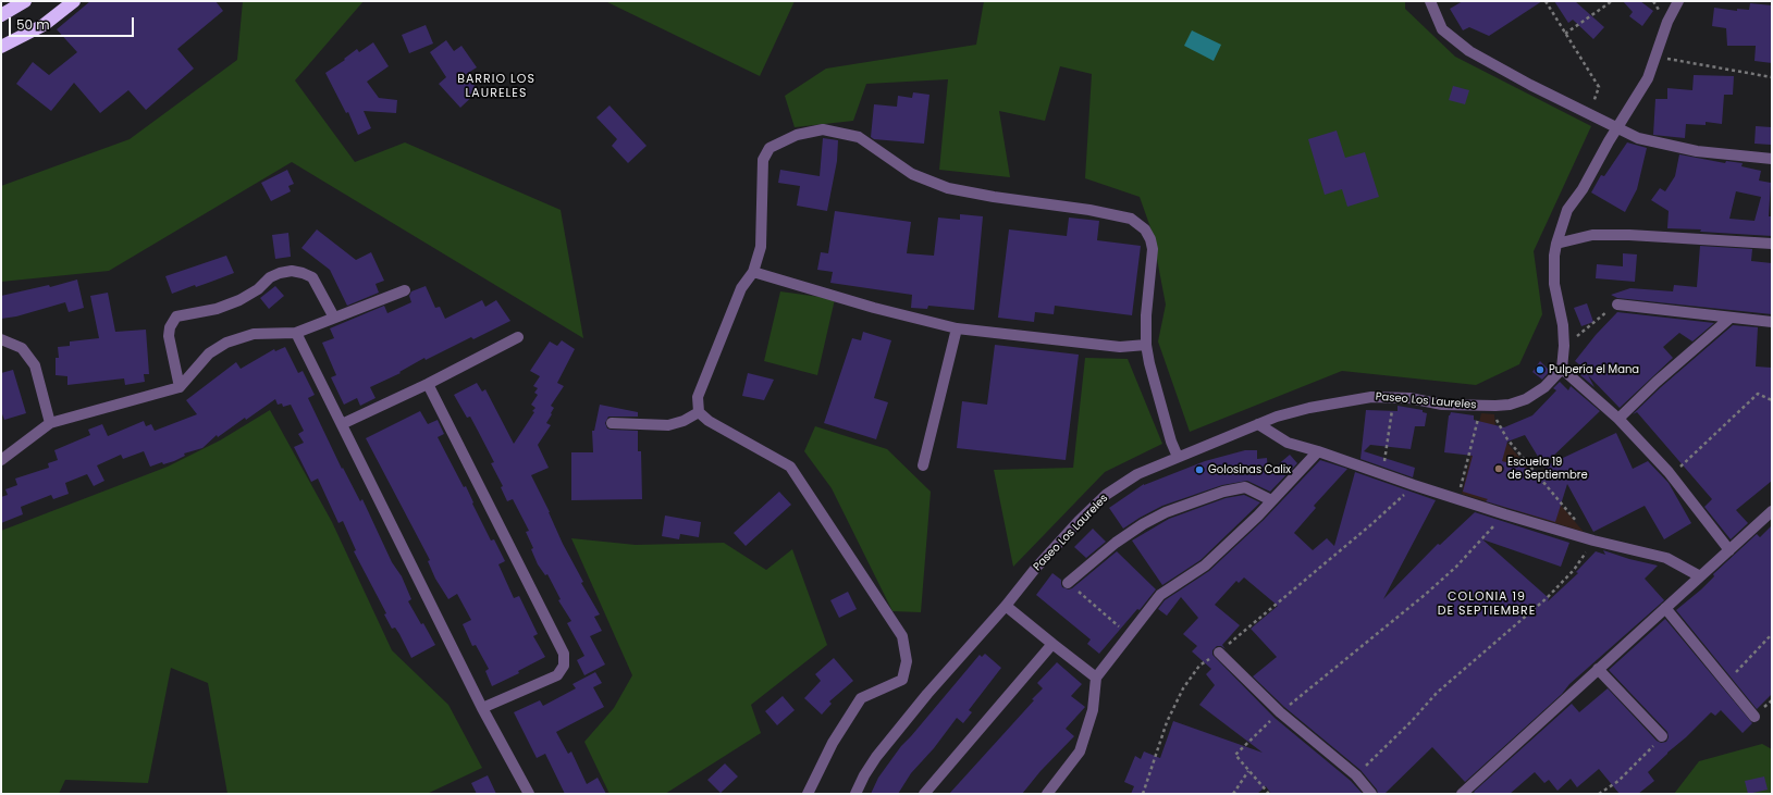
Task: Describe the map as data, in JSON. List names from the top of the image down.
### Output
{
  "streets": {
    "street": ["Paseo Los Laureles"]
  },
  "districts": ["BARRIO LOS LAURELES", "COLONIA 19 DE SEPTIEMBRE"],
  "places": ["Pulpería el Mana", "Escuela 19 de Septiembre", "Golosinas Calix"],
  "scale_bar": "50 m"
}
